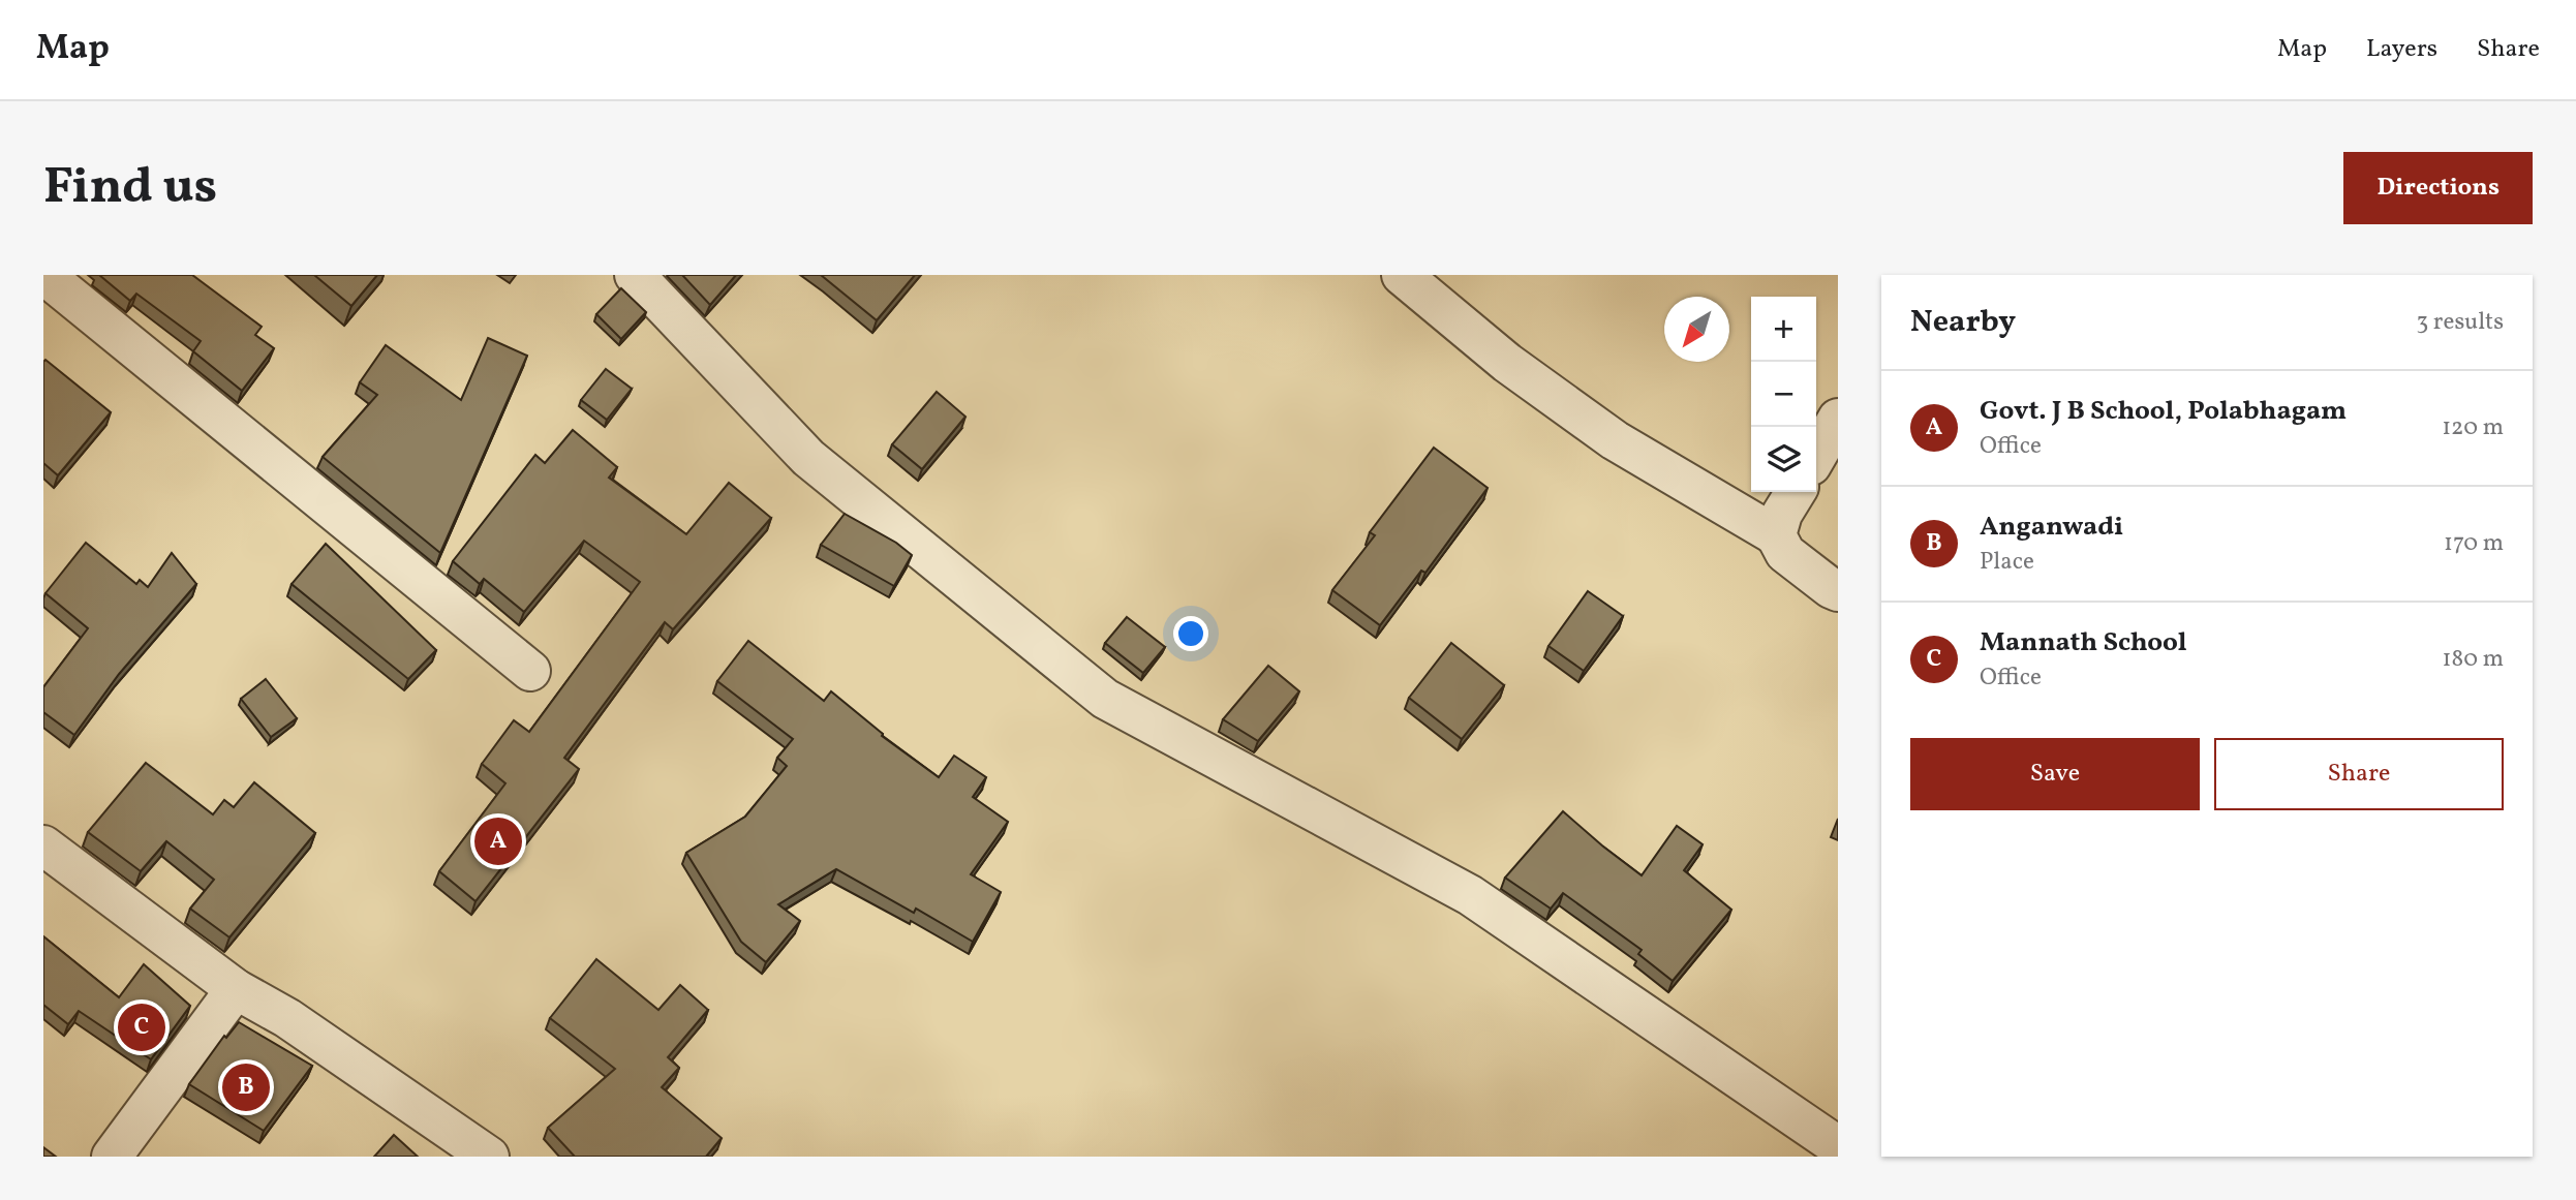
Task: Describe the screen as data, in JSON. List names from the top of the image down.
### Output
{
  "north": "bottom left",
  "page": {
    "header": "Map",
    "nav": ["Map", "Layers", "Share"],
    "buttons": [
      "Directions",
      ["Save", "Share"]
    ],
    "title": "Find us",
    "heading": ["Nearby", "3 results"],
    "map_buttons": ["+", "−"],
    "list": [
      {
        "mark": "A",
        "name": "Govt. J B School, Polabhagam",
        "note": "Office",
        "value": "120 m"
      },
      {
        "mark": "B",
        "name": "Anganwadi",
        "note": "Place",
        "value": "170 m"
      },
      {
        "mark": "C",
        "name": "Mannath School",
        "note": "Office",
        "value": "180 m"
      }
    ],
    "pins": ["A", "C", "B"]
  }
}
